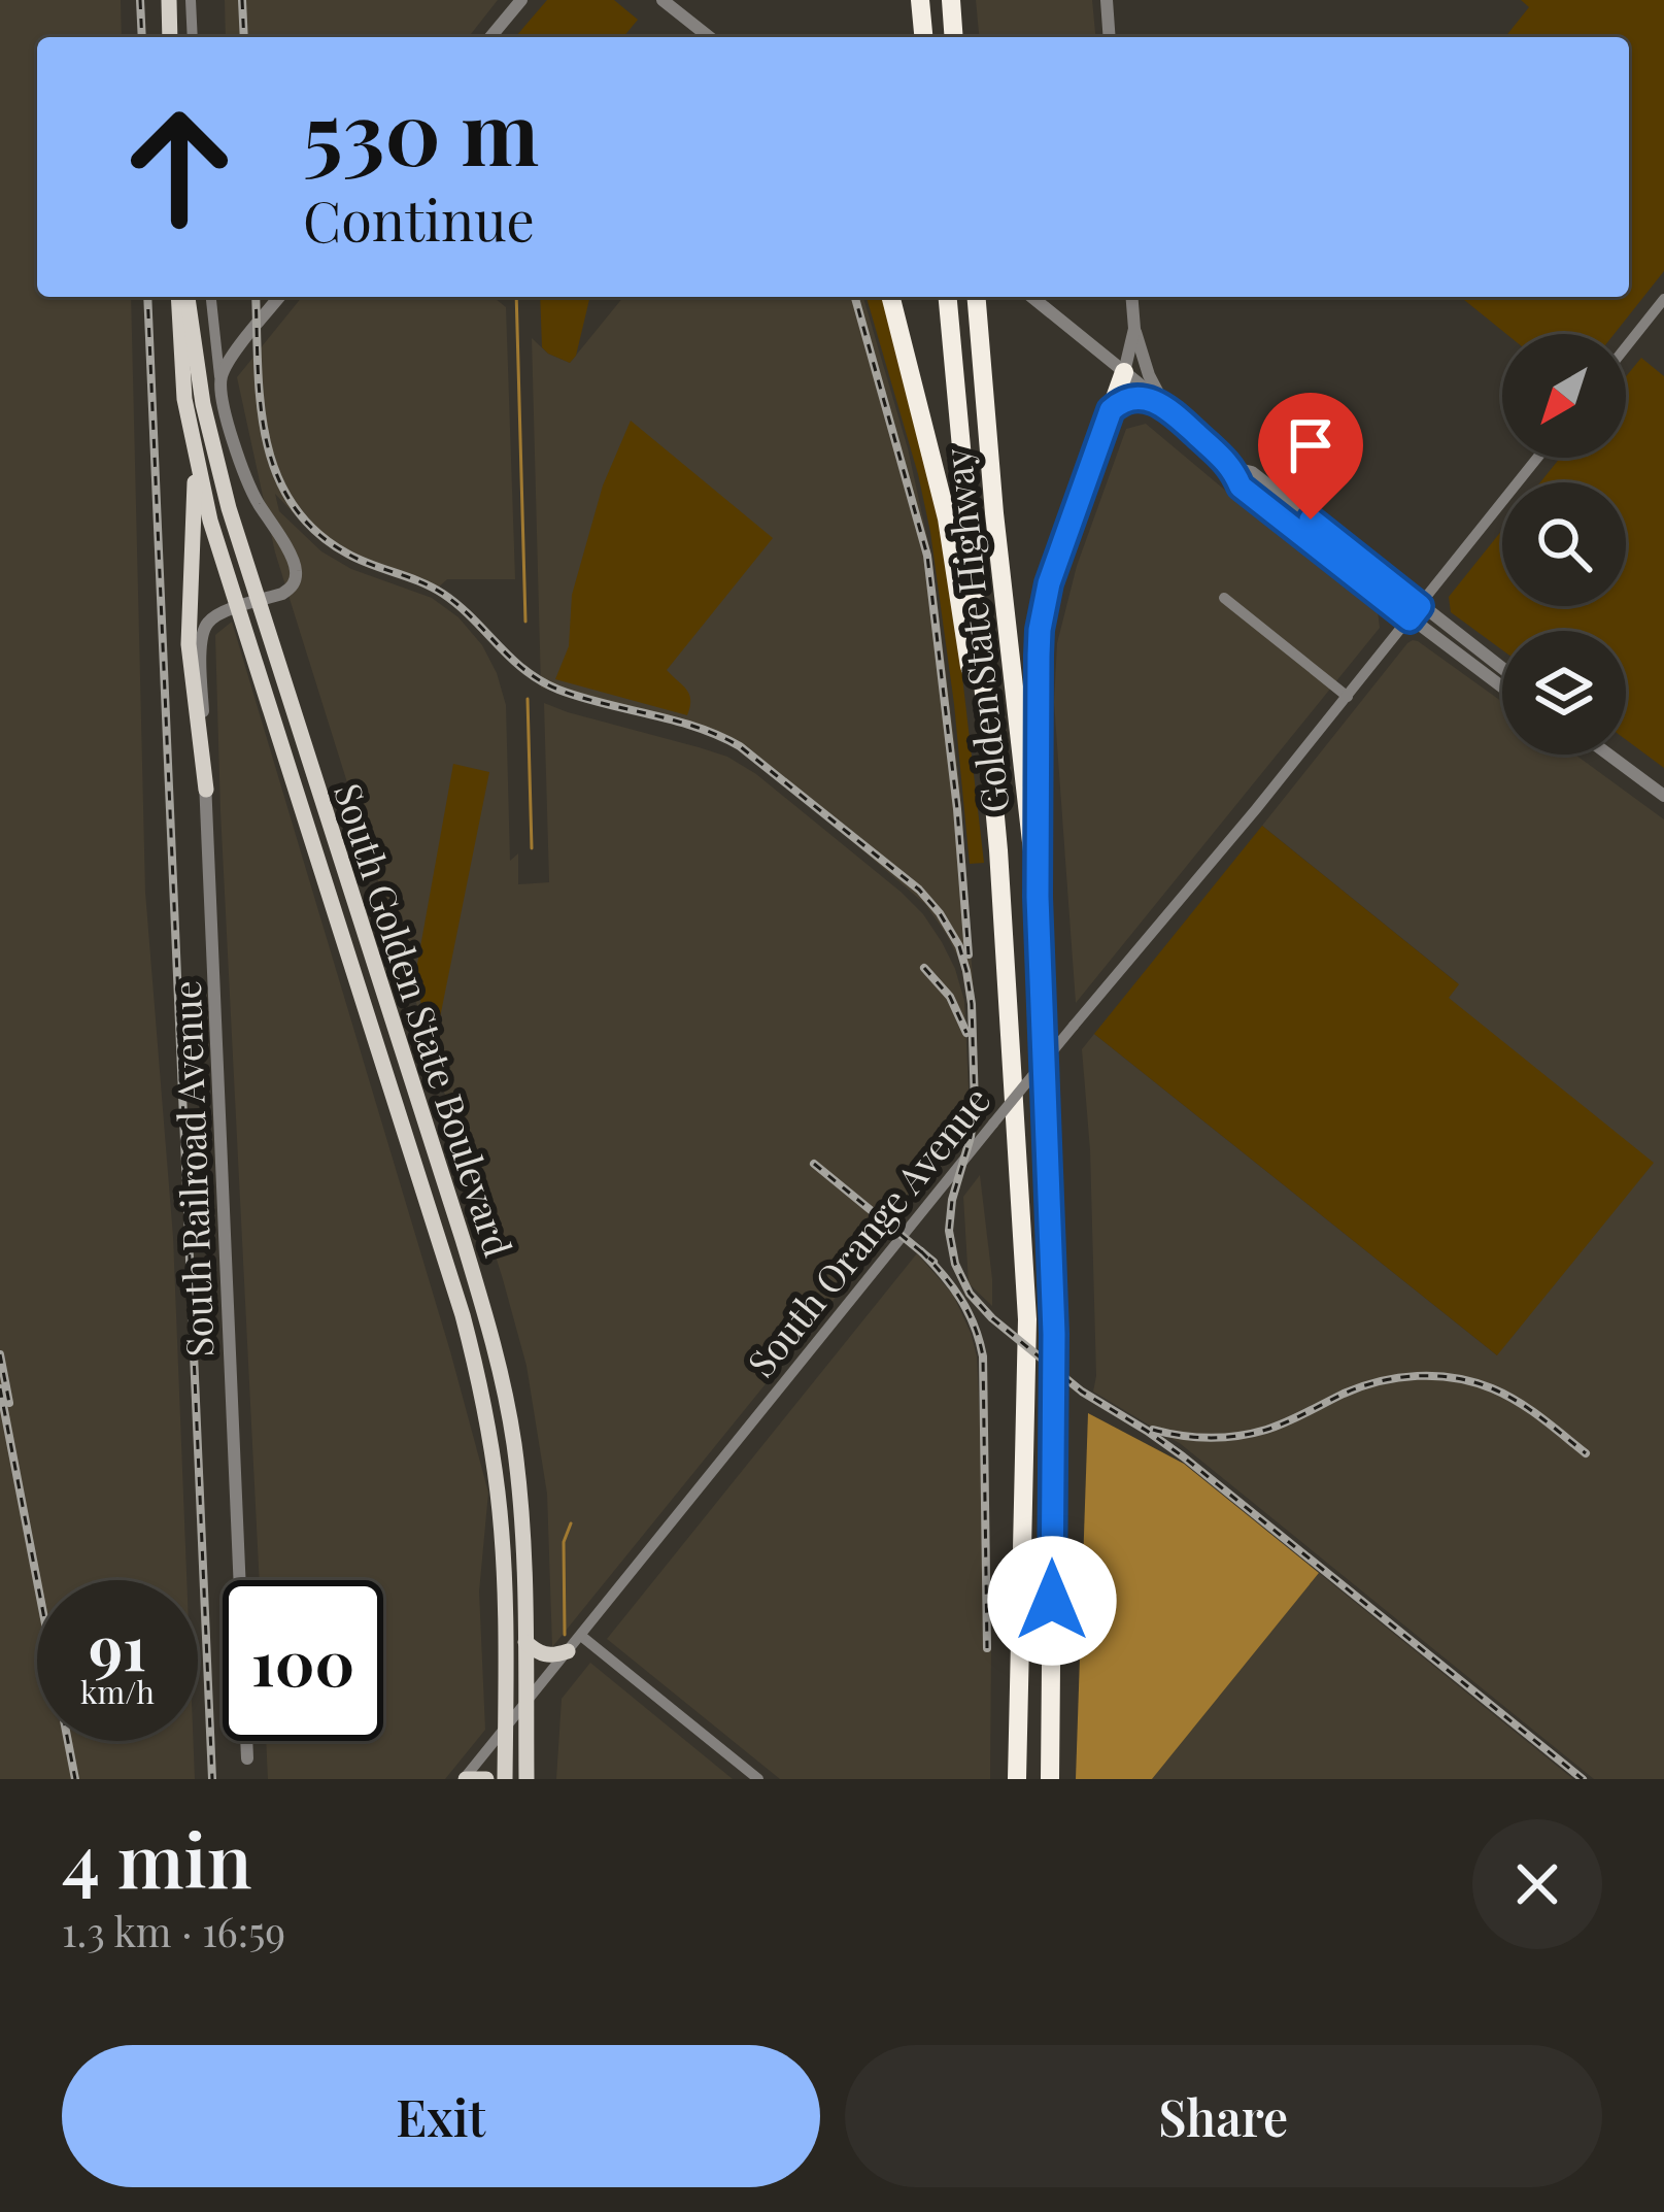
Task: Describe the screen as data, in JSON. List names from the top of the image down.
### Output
{
  "streets": {
    "highway": ["Golden State Highway"],
    "main road": ["South Golden State Boulevard"],
    "street": ["South Railroad Avenue", "South Orange Avenue"]
  },
  "crossings": [
    ["South Golden State Boulevard", "South Railroad Avenue"],
    ["South Golden State Boulevard", "South Orange Avenue"]
  ],
  "north": "bottom left",
  "page": {
    "turn": ["530 m", "Continue"],
    "speed": "91 km/h",
    "limit": "100",
    "heading": ["4 min", "1.3 km · 16:59"],
    "buttons": ["Exit", "Share"]
  }
}
